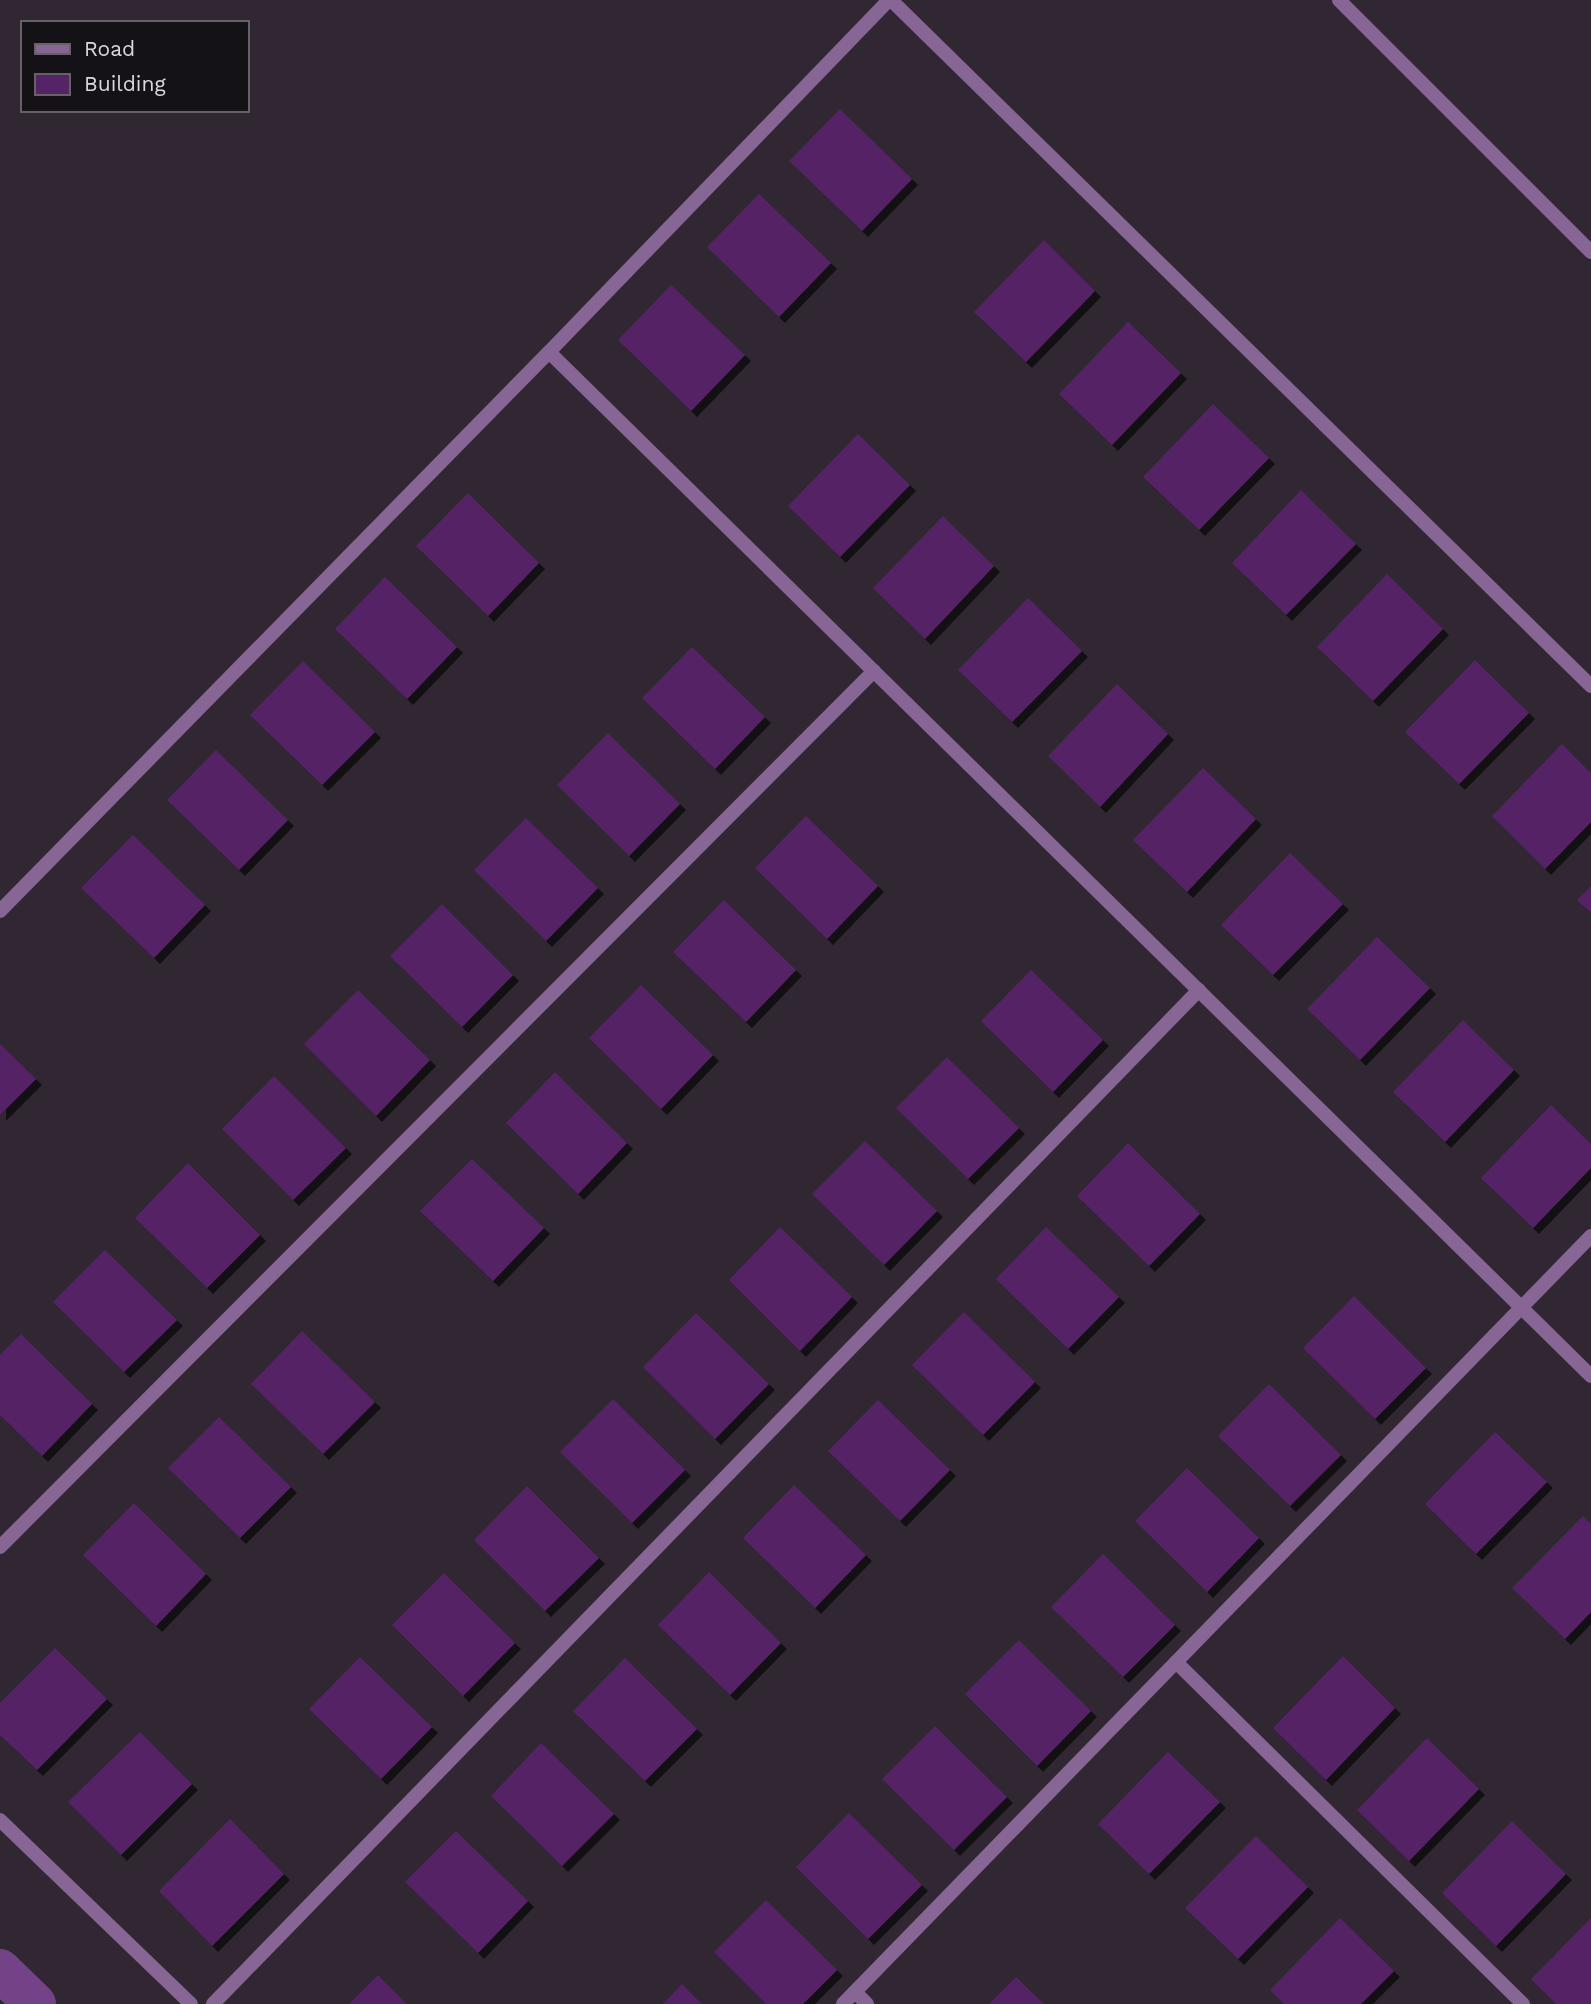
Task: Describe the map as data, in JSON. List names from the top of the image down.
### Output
{
  "legend": ["Road", "Building"]
}
